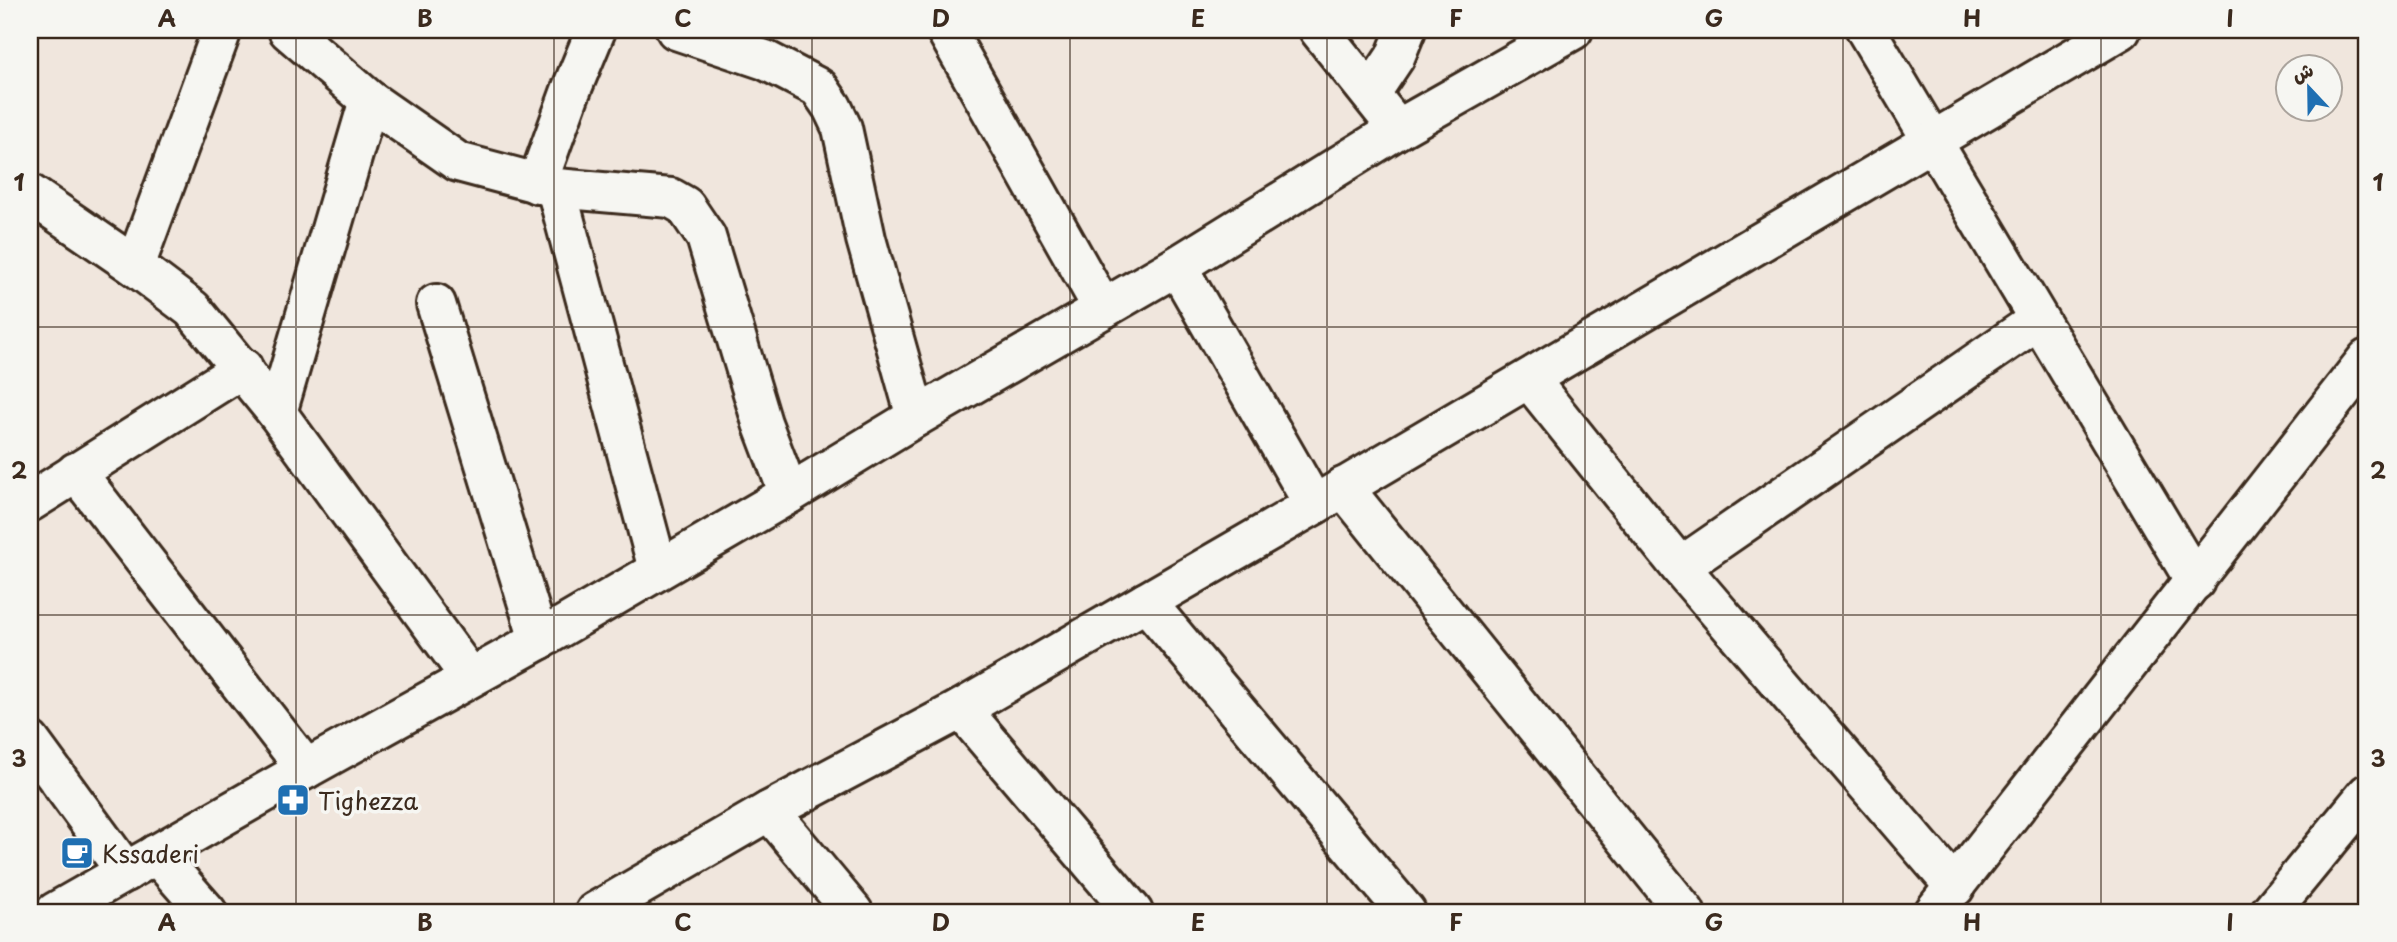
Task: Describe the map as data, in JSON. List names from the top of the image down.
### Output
{
  "places": {
    "pharmacy": ["Tighezza"],
    "cafe": ["Kssaderi"]
  },
  "north": "top",
  "grid": {
    "columns": [
      "A",
      "B",
      "C",
      "D",
      "E",
      "F",
      "G",
      "H",
      "I"
    ],
    "rows": ["1", "2", "3"]
  }
}
